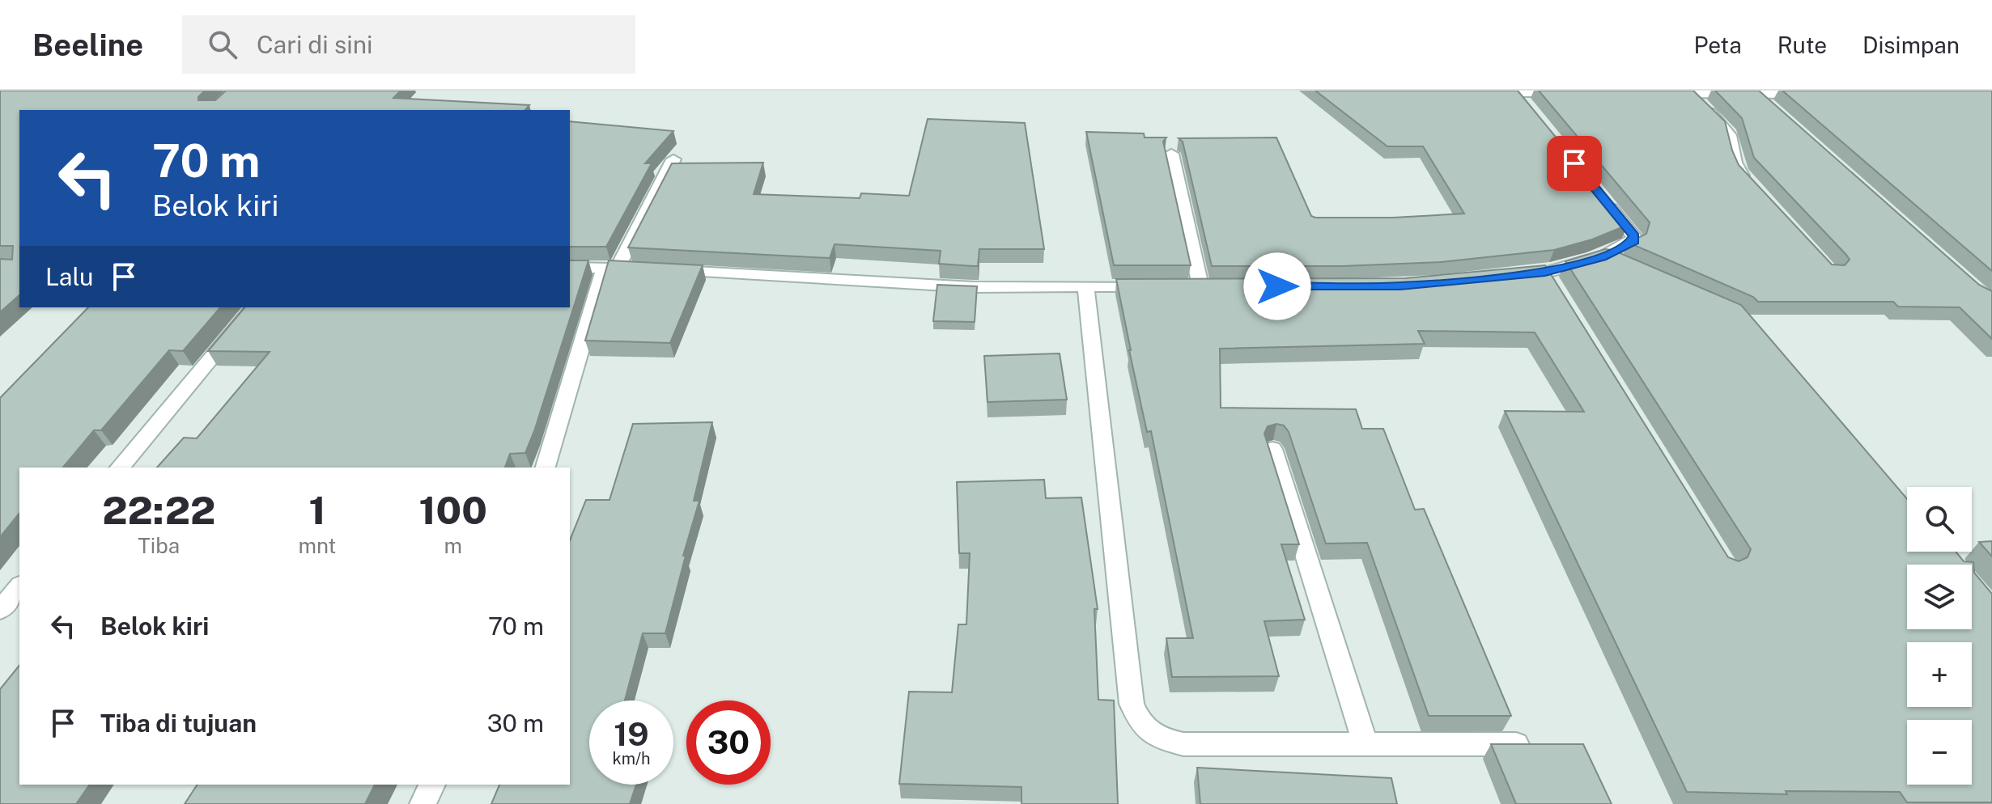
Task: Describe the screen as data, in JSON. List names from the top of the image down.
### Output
{
  "page": {
    "header": "Beeline",
    "search": "Cari di sini",
    "nav": ["Peta", "Rute", "Disimpan"],
    "turn": ["70 m", "Belok kiri"],
    "then": "Lalu",
    "eta": [
      "22:22",
      "Tiba",
      "1",
      "mnt",
      "100",
      "m"
    ],
    "map_buttons": ["+", "−"],
    "list": [
      {
        "name": "Belok kiri",
        "value": "70 m"
      },
      {
        "name": "Tiba di tujuan",
        "value": "30 m"
      }
    ],
    "speed": "19 km/h",
    "limit": "30"
  }
}
